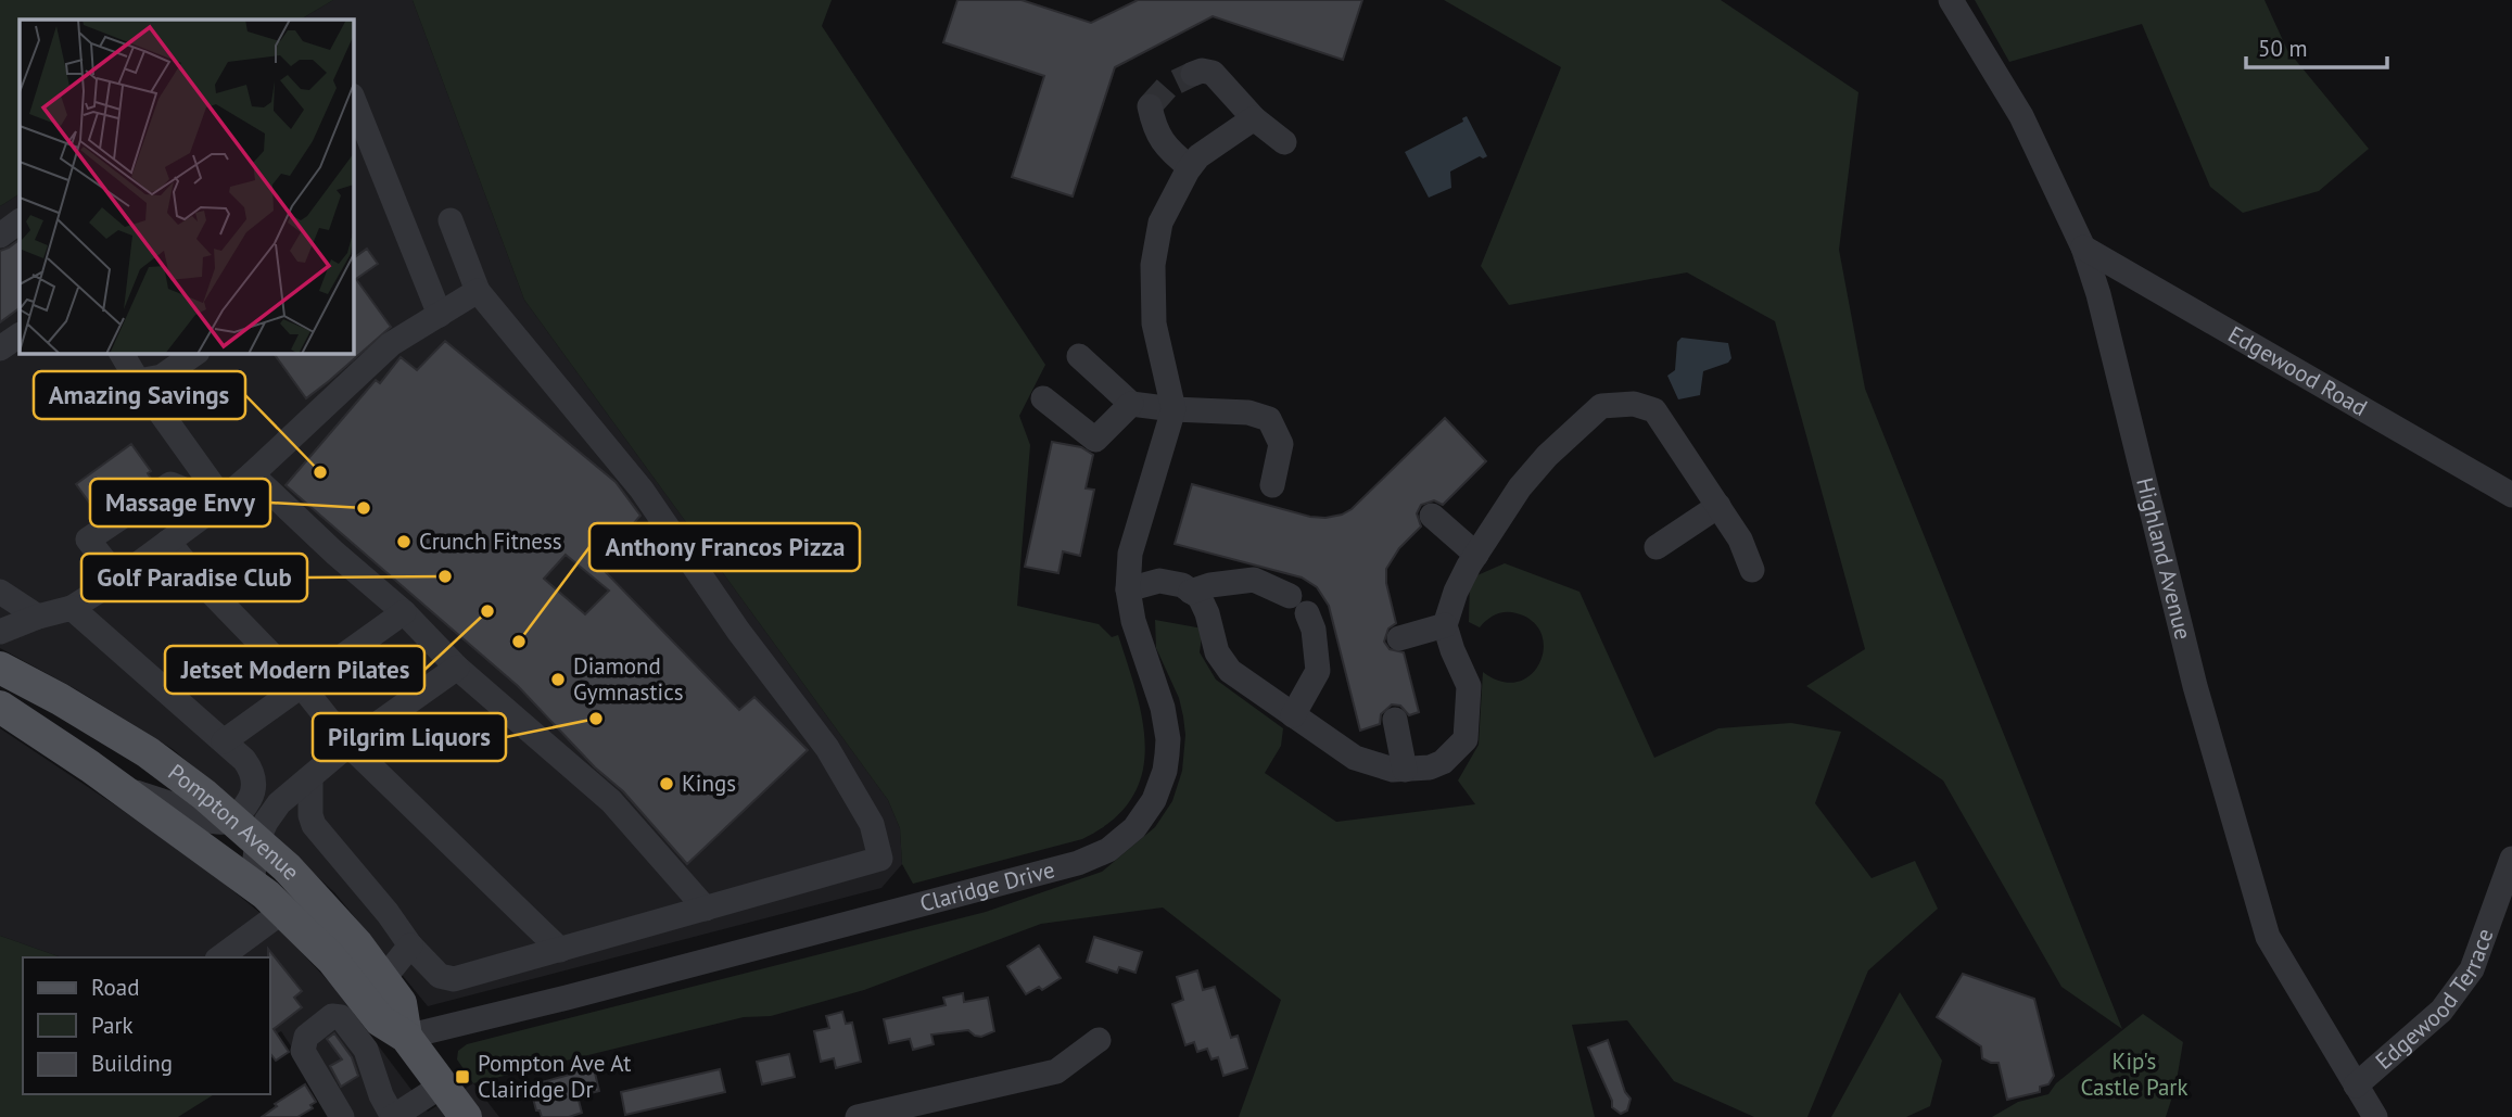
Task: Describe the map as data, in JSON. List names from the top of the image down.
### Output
{
  "streets": {
    "main road": ["Pompton Avenue"],
    "street": [
      "Edgewood Road",
      "Highland Avenue",
      "Claridge Drive",
      "Edgewood Terrace"
    ]
  },
  "crossings": [
    ["Edgewood Road", "Highland Avenue"],
    ["Highland Avenue", "Edgewood Terrace"],
    ["Pompton Avenue", "Claridge Drive"]
  ],
  "parks": ["Kip's Castle Park"],
  "places": {
    "other": [
      "Amazing Savings",
      "Massage Envy",
      "Crunch Fitness",
      "Golf Paradise Club",
      "Jetset Modern Pilates",
      "Anthony Francos Pizza",
      "Diamond Gymnastics",
      "Pilgrim Liquors",
      "Kings"
    ],
    "transit": ["Pompton Ave At Clairidge Dr"]
  },
  "legend": ["Road", "Park", "Building"],
  "scale_bar": "50 m"
}
